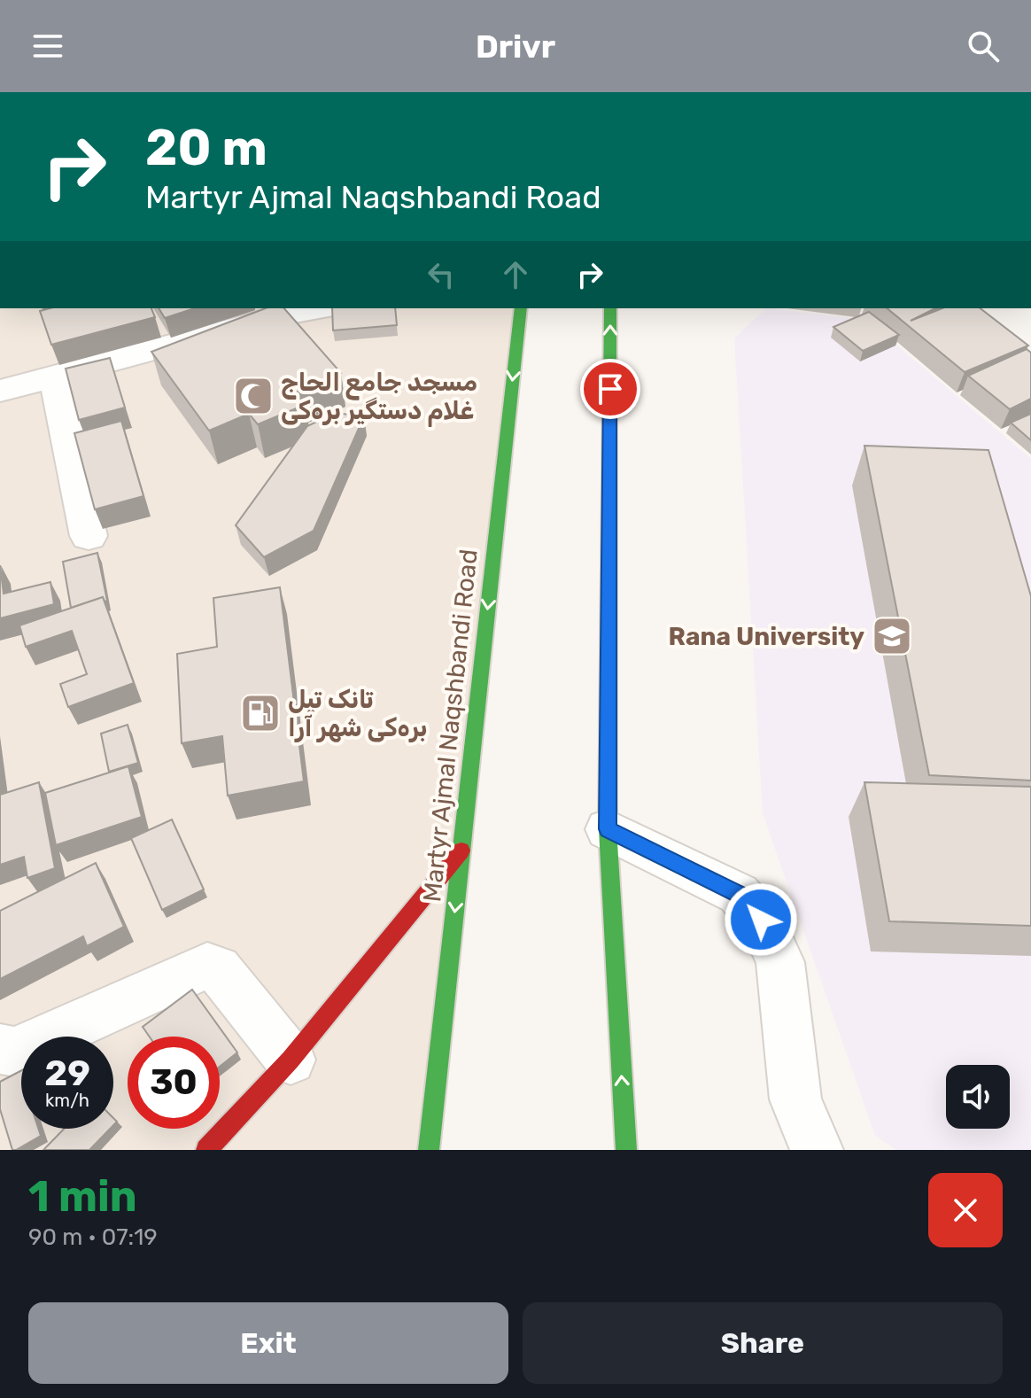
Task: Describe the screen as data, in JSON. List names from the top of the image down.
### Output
{
  "streets": {
    "main road": ["Martyr Ajmal Naqshbandi Road"]
  },
  "places": {
    "mosque": ["مسجد جامع الحاج غلام دستگیر بره‌کی"],
    "school or university": ["Rana University"],
    "fuel station": ["تانک تیل بره‌کی شهر آرا"]
  },
  "page": {
    "header": "Drivr",
    "turn": ["20 m", "Martyr Ajmal Naqshbandi Road"],
    "speed": "29 km/h",
    "limit": "30",
    "heading": ["1 min", "90 m · 07:19"],
    "buttons": ["Exit", "Share"]
  }
}
